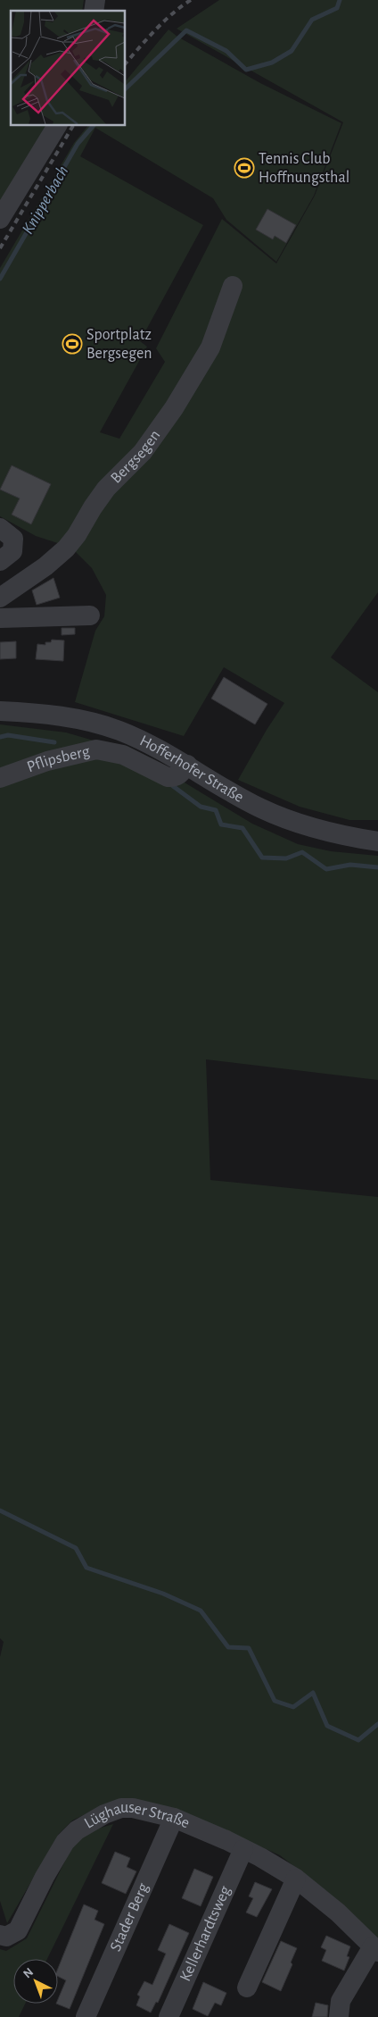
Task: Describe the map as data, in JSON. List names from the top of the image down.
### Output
{
  "streets": {
    "street": [
      "Bergsegen",
      "Pflipsberg",
      "Hofferhofer Straße",
      "Lüghauser Straße",
      "Stader Berg",
      "Kellerhardtsweg"
    ]
  },
  "crossings": [
    ["Pflipsberg", "Hofferhofer Straße"],
    ["Lüghauser Straße", "Stader Berg"],
    ["Lüghauser Straße", "Kellerhardtsweg"]
  ],
  "water": ["Knipperbach"],
  "places": {
    "sports": ["Tennis Club Hoffnungsthal", "Sportplatz Bergsegen"]
  },
  "north": "top left"
}
